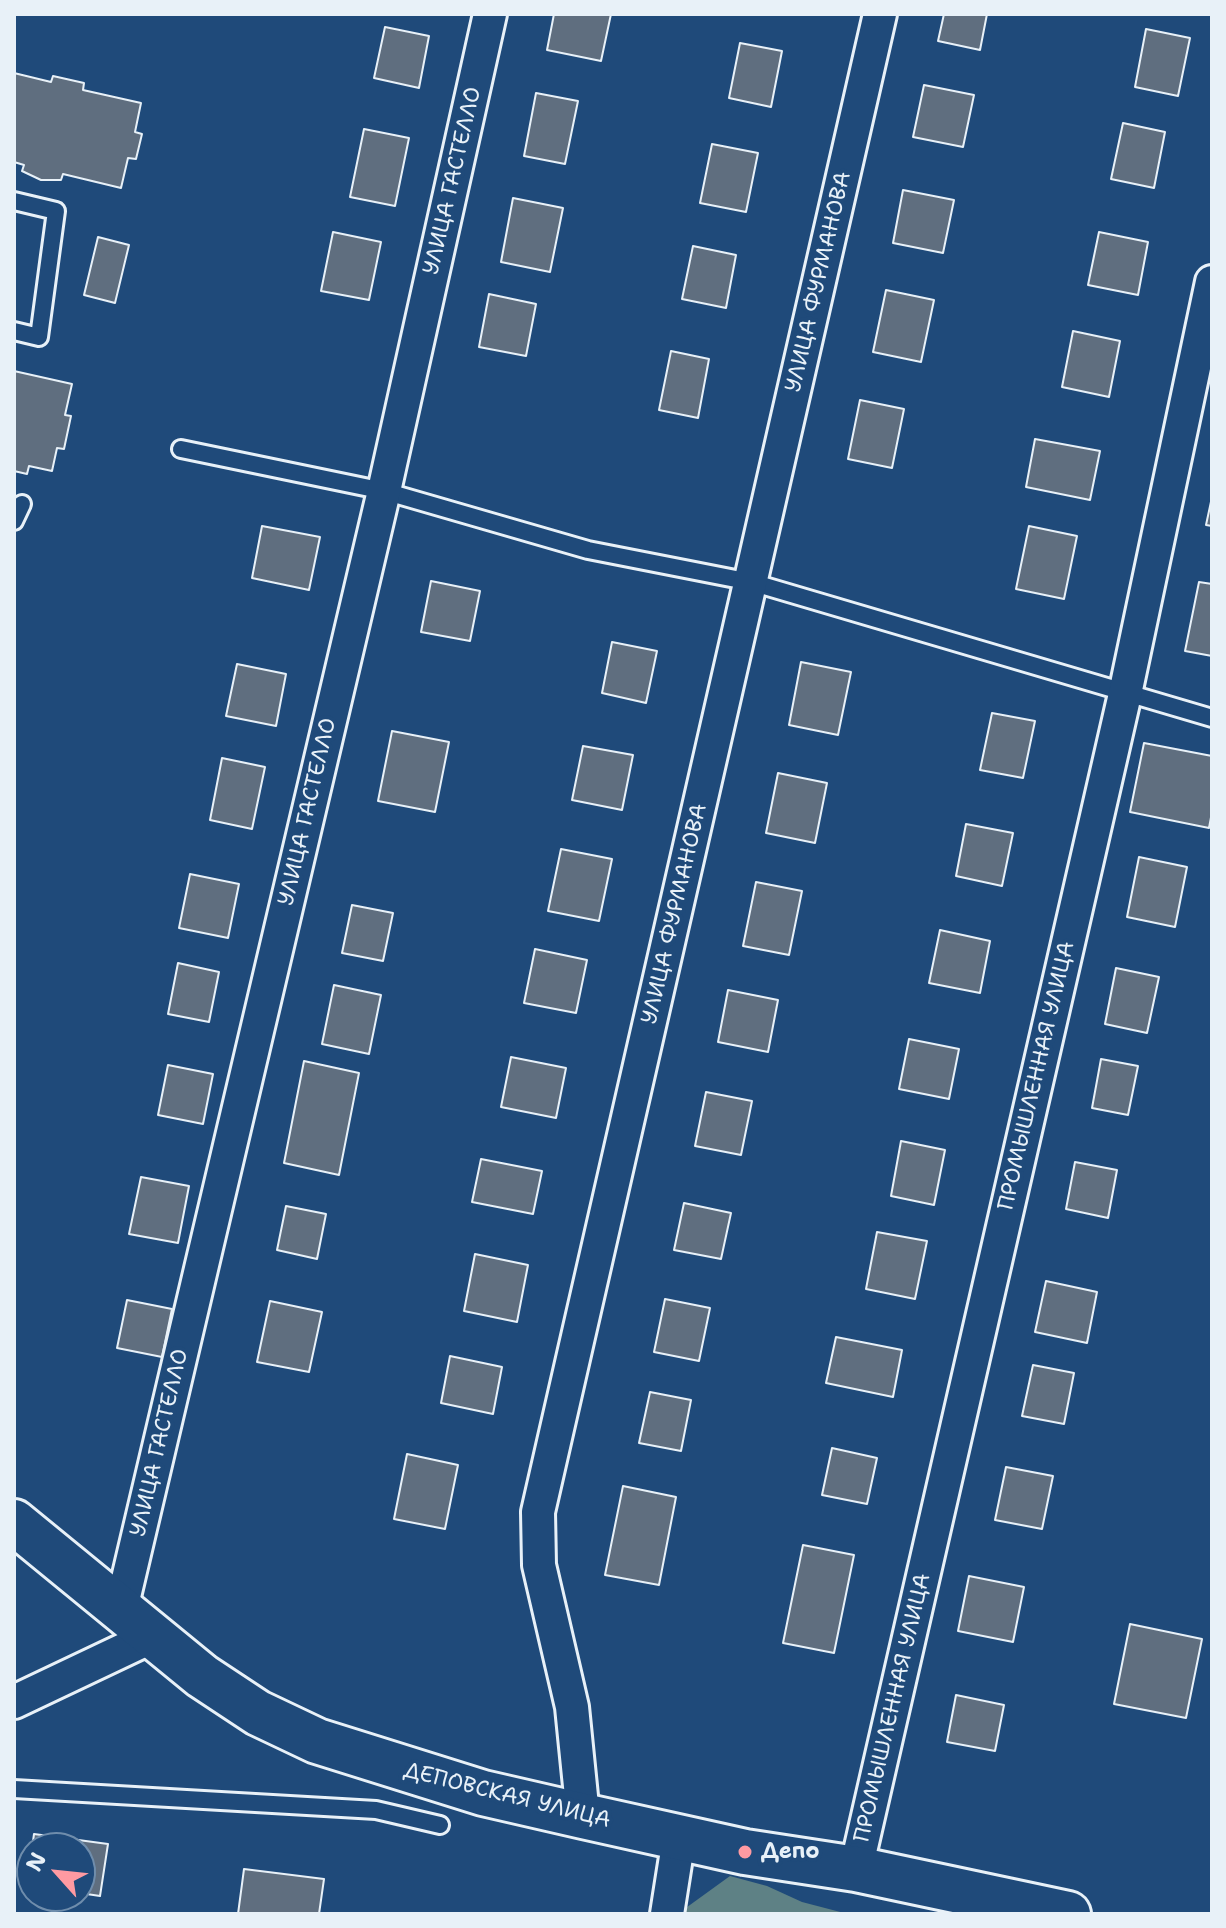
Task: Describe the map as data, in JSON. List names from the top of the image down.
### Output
{
  "streets": {
    "street": [
      "УЛИЦА ГАСТЕЛЛО",
      "УЛИЦА ФУРМАНОВА",
      "ПРОМЫШЛЕННАЯ УЛИЦА",
      "ДЕПОВСКАЯ УЛИЦА"
    ]
  },
  "crossings": [
    ["УЛИЦА ГАСТЕЛЛО", "ДЕПОВСКАЯ УЛИЦА"],
    ["УЛИЦА ФУРМАНОВА", "ДЕПОВСКАЯ УЛИЦА"],
    ["ПРОМЫШЛЕННАЯ УЛИЦА", "ДЕПОВСКАЯ УЛИЦА"]
  ],
  "places": ["Депо"],
  "north": "top left"
}
